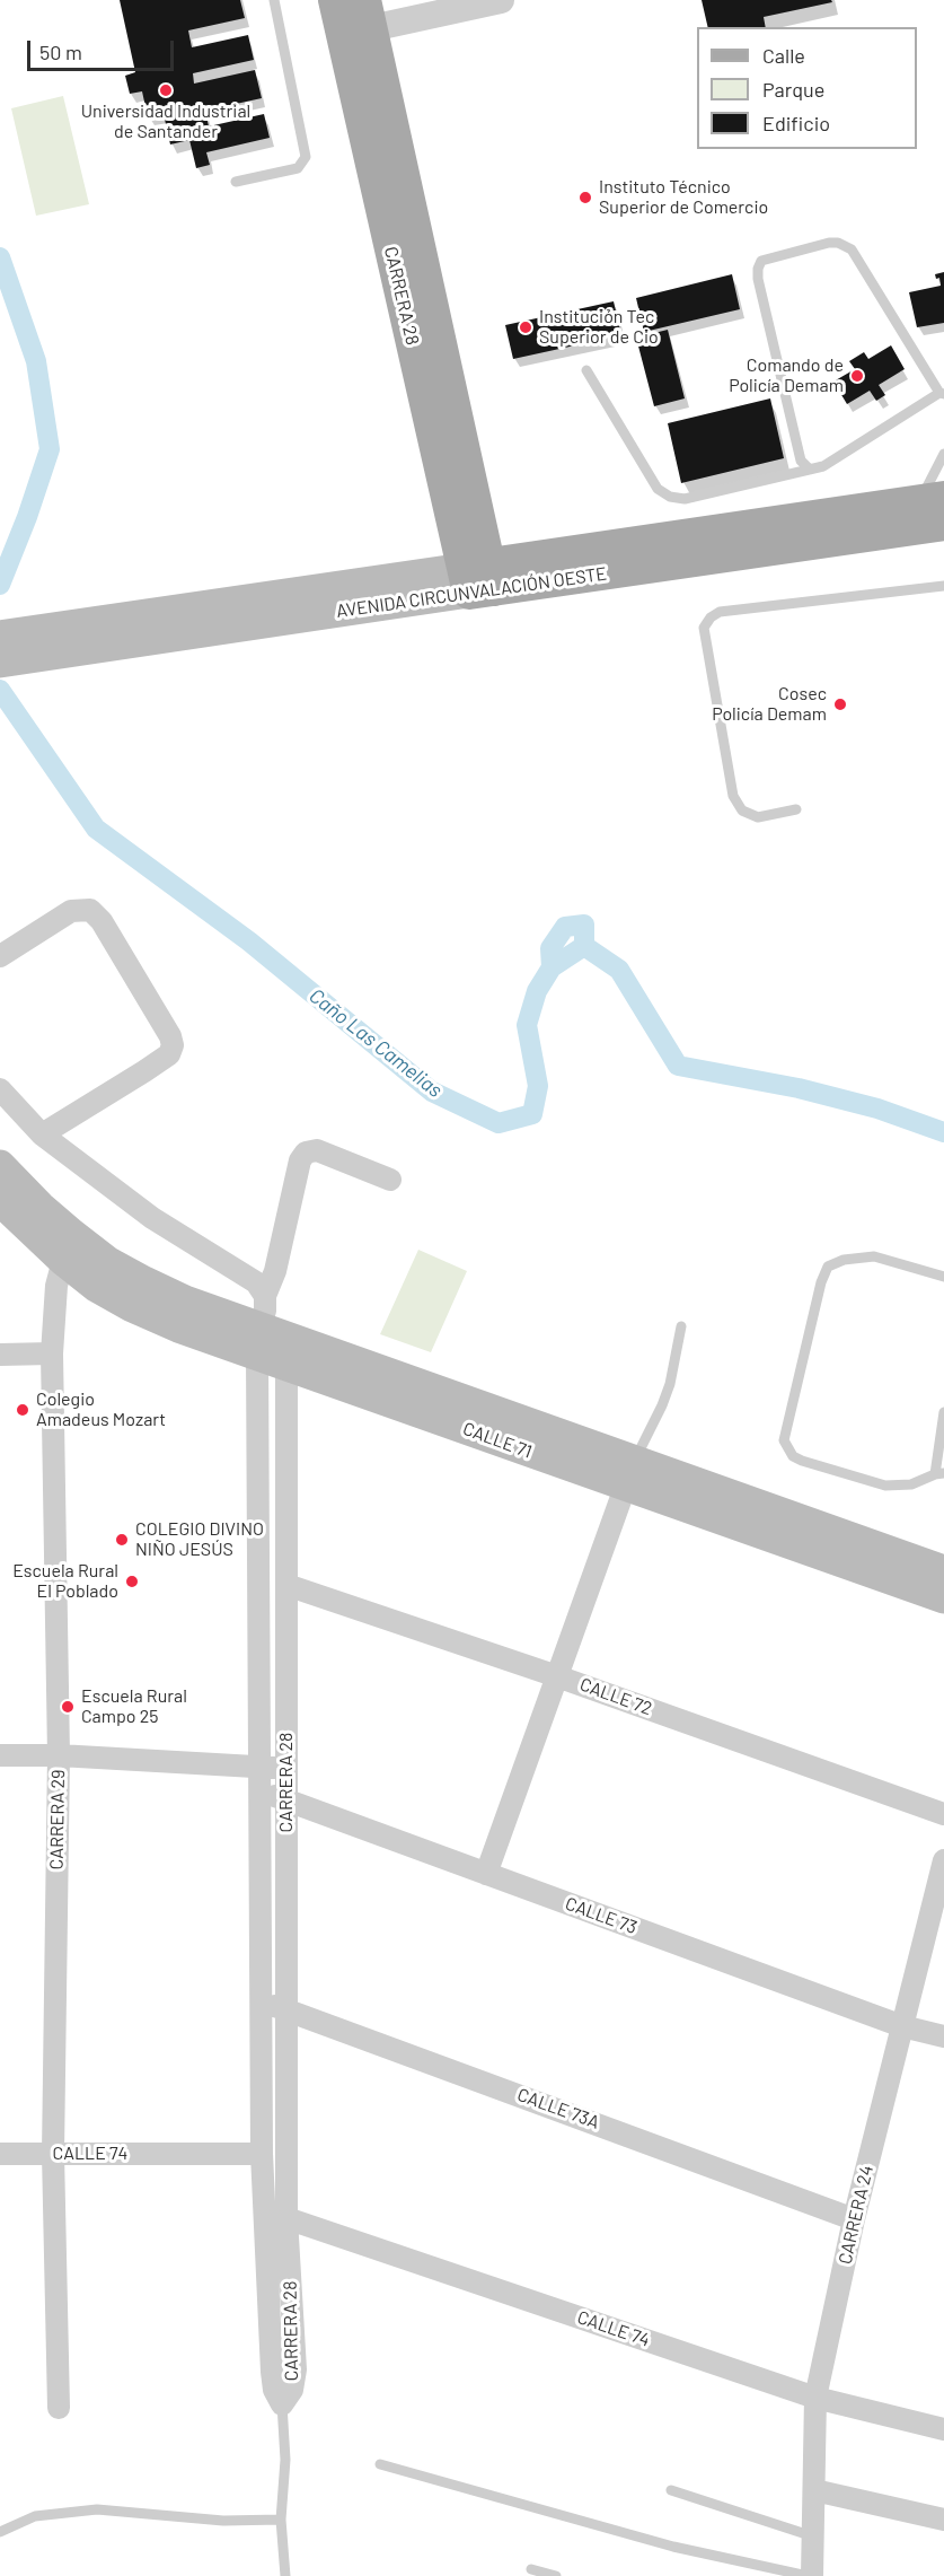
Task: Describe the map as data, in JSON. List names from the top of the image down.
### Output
{
  "streets": {
    "main road": ["CARRERA 28", "AVENIDA CIRCUNVALACIÓN OESTE", "CALLE 71"],
    "street": [
      "CALLE 72",
      "CARRERA 29",
      "CALLE 73",
      "CALLE 73A",
      "CALLE 74",
      "CARRERA 24"
    ]
  },
  "crossings": [
    ["CARRERA 28", "AVENIDA CIRCUNVALACIÓN OESTE"],
    ["CARRERA 28", "CALLE 71"],
    ["CARRERA 28", "CALLE 72"],
    ["CARRERA 28", "CALLE 73"],
    ["CARRERA 28", "CALLE 73A"],
    ["CARRERA 28", "CALLE 74"],
    ["CALLE 71", "CARRERA 29"],
    ["CARRERA 29", "CALLE 74"],
    ["CALLE 73", "CARRERA 24"],
    ["CALLE 73A", "CARRERA 24"],
    ["CALLE 74", "CARRERA 24"]
  ],
  "water": ["Caño Las Camelias"],
  "places": [
    "Universidad Industrial de Santander",
    "Instituto Técnico Superior de Comercio",
    "Institución Tec Superior de Cio",
    "Comando de Policía Demam",
    "Cosec Policía Demam",
    "Colegio Amadeus Mozart",
    "COLEGIO DIVINO NIÑO JESÚS",
    "Escuela Rural El Poblado",
    "Escuela Rural Campo 25"
  ],
  "legend": ["Calle", "Parque", "Edificio"],
  "scale_bar": "50 m"
}
